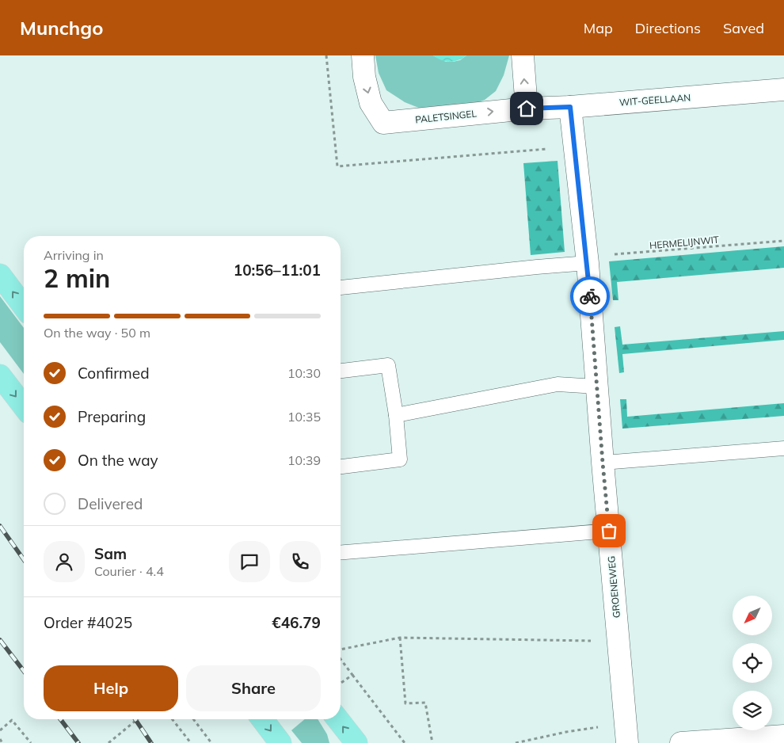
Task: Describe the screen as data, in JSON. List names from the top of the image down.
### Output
{
  "streets": {
    "street": ["WIT-GEELLAAN", "PALETSINGEL", "GROENEWEG"],
    "path": ["HERMELIJNWIT"]
  },
  "crossings": [
    ["WIT-GEELLAAN", "PALETSINGEL"],
    ["WIT-GEELLAAN", "GROENEWEG"],
    ["HERMELIJNWIT", "GROENEWEG"]
  ],
  "one_way": ["PALETSINGEL"],
  "north": "bottom left",
  "page": {
    "header": "Munchgo",
    "nav": ["Map", "Directions", "Saved"],
    "heading": ["2 min", "Arriving in", "10:56–11:01"],
    "panel": [
      "Sam",
      "Courier · 4.4",
      "Order #4025",
      "€46.79"
    ],
    "bar": "On the way · 50 m",
    "list": [
      ["Confirmed", "10:30"],
      ["Preparing", "10:35"],
      ["On the way", "10:39"],
      "Delivered"
    ],
    "buttons": ["Help", "Share"]
  }
}
